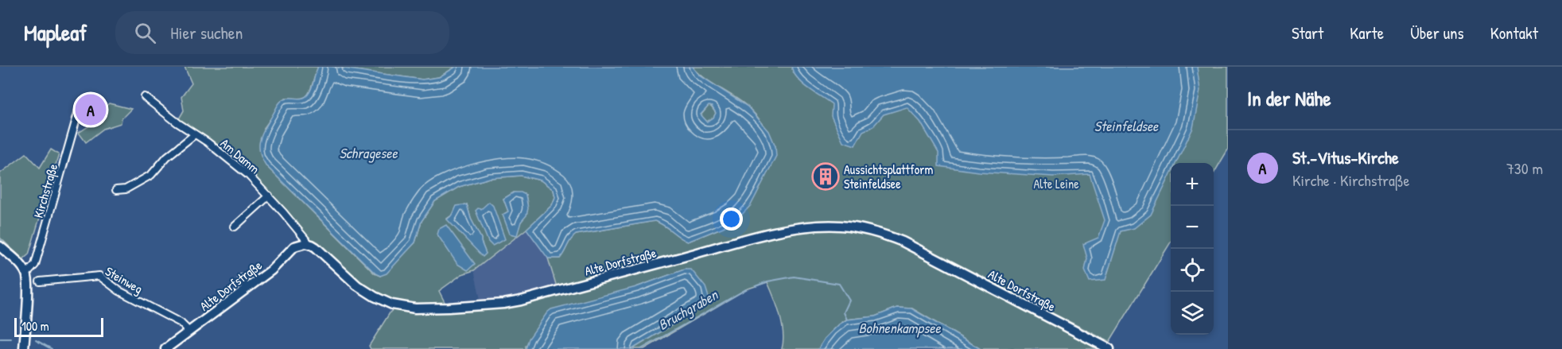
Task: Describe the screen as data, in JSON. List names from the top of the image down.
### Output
{
  "streets": {
    "street": [
      "Am Damm",
      "Kirchstraße",
      "Alte Dorfstraße",
      "Steinweg"
    ]
  },
  "crossings": [
    ["Am Damm", "Alte Dorfstraße"],
    ["Alte Dorfstraße", "Steinweg"]
  ],
  "water": [
    "Steinfeldsee",
    "Schragesee",
    "Bruchgraben",
    "Bohnenkampsee"
  ],
  "parks": ["Alte Leine"],
  "places": {
    "building": ["Aussichtsplattform Steinfeldsee"]
  },
  "scale_bar": "100 m",
  "page": {
    "header": "Mapleaf",
    "search": "Hier suchen",
    "nav": [
      "Start",
      "Karte",
      "Über uns",
      "Kontakt"
    ],
    "heading": "In der Nähe",
    "pins": "A",
    "list": [
      {
        "mark": "A",
        "name": "St.-Vitus-Kirche",
        "note": "Kirche · Kirchstraße",
        "value": "730 m"
      }
    ],
    "map_buttons": ["+", "−"],
    "scale": "100 m"
  }
}
